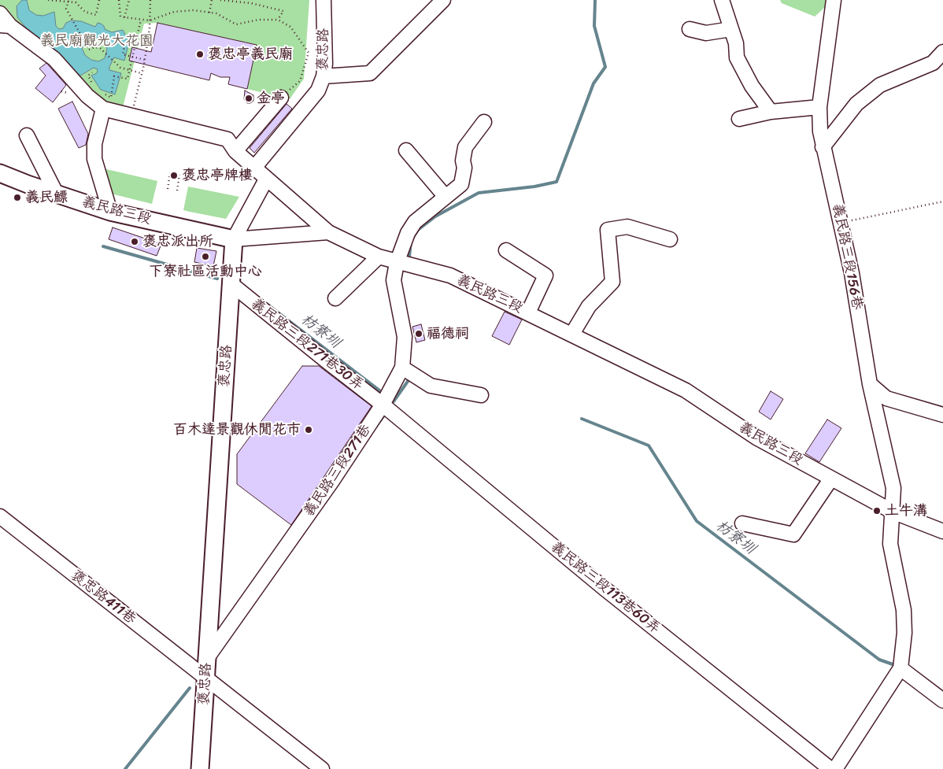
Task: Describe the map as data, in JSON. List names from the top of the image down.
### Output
{
  "streets": {
    "main road": ["褒忠路", "義民路三段"],
    "street": [
      "義民路三段156巷",
      "義民路三段271巷30弄",
      "義民路三段271巷",
      "義民路三段113巷60弄",
      "褒忠路411巷"
    ]
  },
  "crossings": [
    ["褒忠路", "義民路三段"],
    ["褒忠路", "義民路三段271巷30弄"],
    ["褒忠路", "義民路三段271巷"],
    ["褒忠路", "褒忠路411巷"],
    ["義民路三段", "義民路三段156巷"],
    ["義民路三段", "義民路三段271巷"],
    ["義民路三段271巷30弄", "義民路三段271巷"],
    ["義民路三段271巷30弄", "義民路三段113巷60弄"],
    ["義民路三段271巷", "義民路三段113巷60弄"]
  ],
  "water": ["枋寮圳"],
  "parks": ["義民廟觀光大花園"],
  "places": [
    "褒忠亭義民廟",
    "金亭",
    "褒忠亭牌樓",
    "義民鰾",
    "褒忠派出所",
    "下寮社區活動中心",
    "福德祠",
    "百木達景觀休閒花市",
    "土牛溝"
  ]
}
